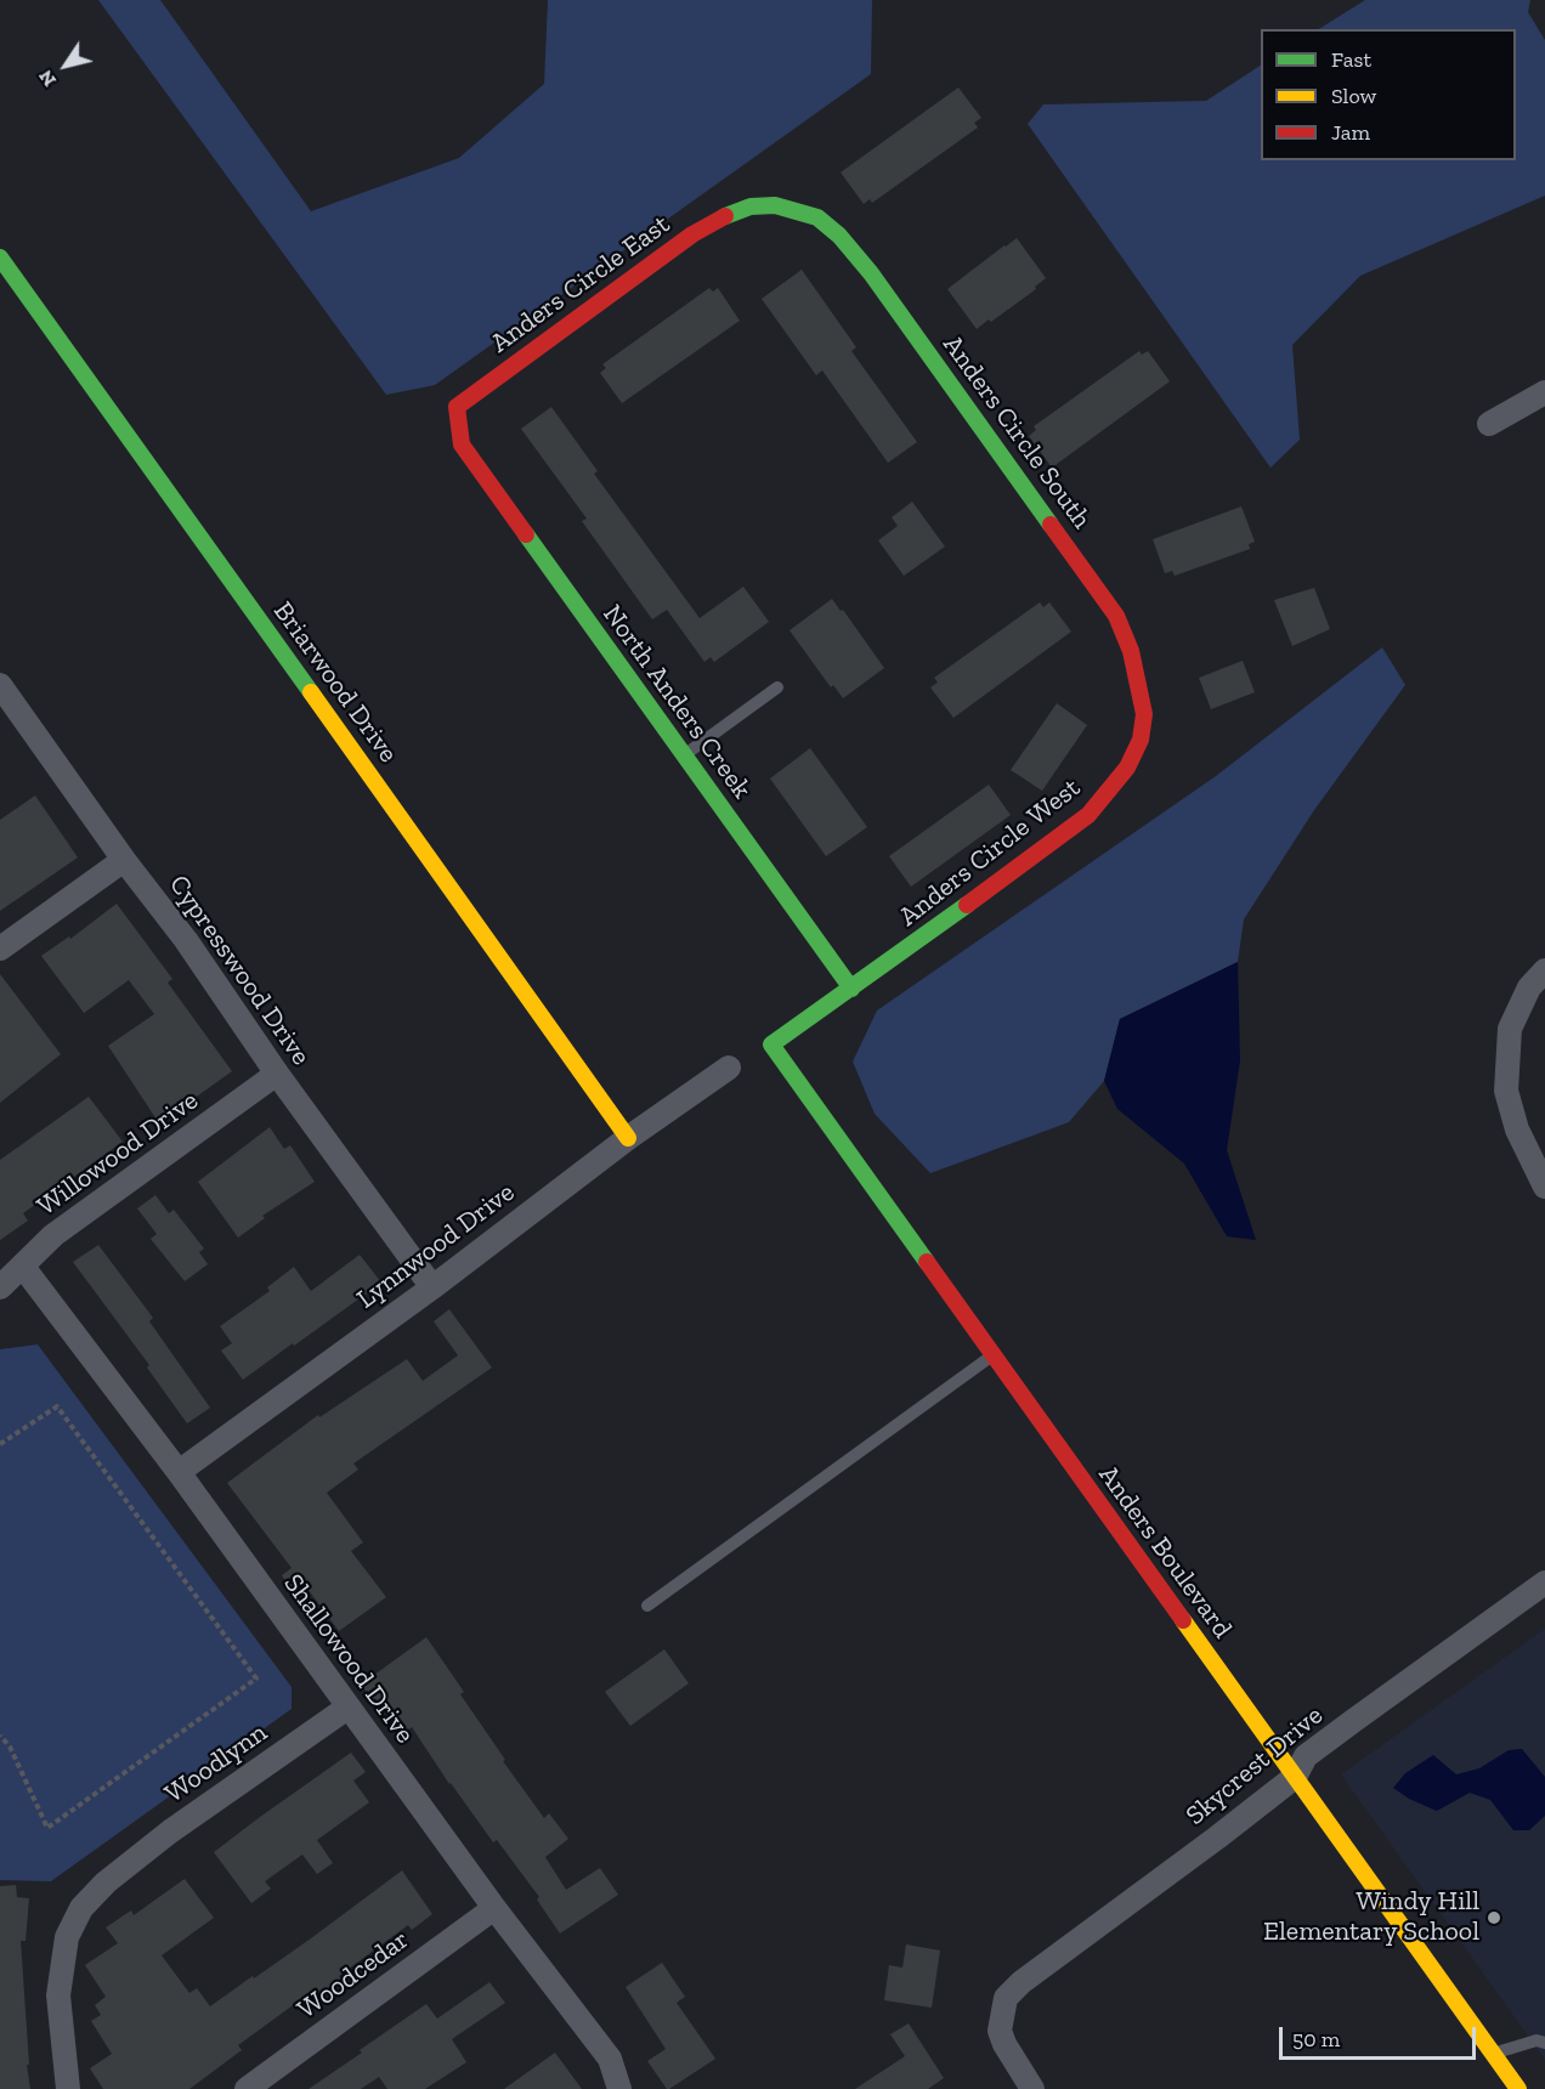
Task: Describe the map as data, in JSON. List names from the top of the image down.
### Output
{
  "streets": {
    "street": [
      "Anders Circle East",
      "Anders Circle South",
      "Briarwood Drive",
      "North Anders Creek",
      "Anders Circle West",
      "Cypresswood Drive",
      "Willowood Drive",
      "Lynnwood Drive",
      "Anders Boulevard",
      "Shallowood Drive",
      "Woodlynn",
      "Skycrest Drive",
      "Woodcedar"
    ]
  },
  "crossings": [
    ["Anders Circle East", "Anders Circle South"],
    ["Anders Circle East", "North Anders Creek"],
    ["Anders Circle South", "Anders Circle West"],
    ["Briarwood Drive", "Lynnwood Drive"],
    ["North Anders Creek", "Anders Circle West"],
    ["Anders Circle West", "Anders Boulevard"],
    ["Cypresswood Drive", "Willowood Drive"],
    ["Cypresswood Drive", "Lynnwood Drive"],
    ["Willowood Drive", "Shallowood Drive"],
    ["Lynnwood Drive", "Shallowood Drive"],
    ["Anders Boulevard", "Skycrest Drive"],
    ["Shallowood Drive", "Woodlynn"],
    ["Shallowood Drive", "Woodcedar"]
  ],
  "places": ["Windy Hill Elementary School"],
  "legend": ["Fast", "Slow", "Jam"],
  "scale_bar": "50 m",
  "north": "bottom left"
}
